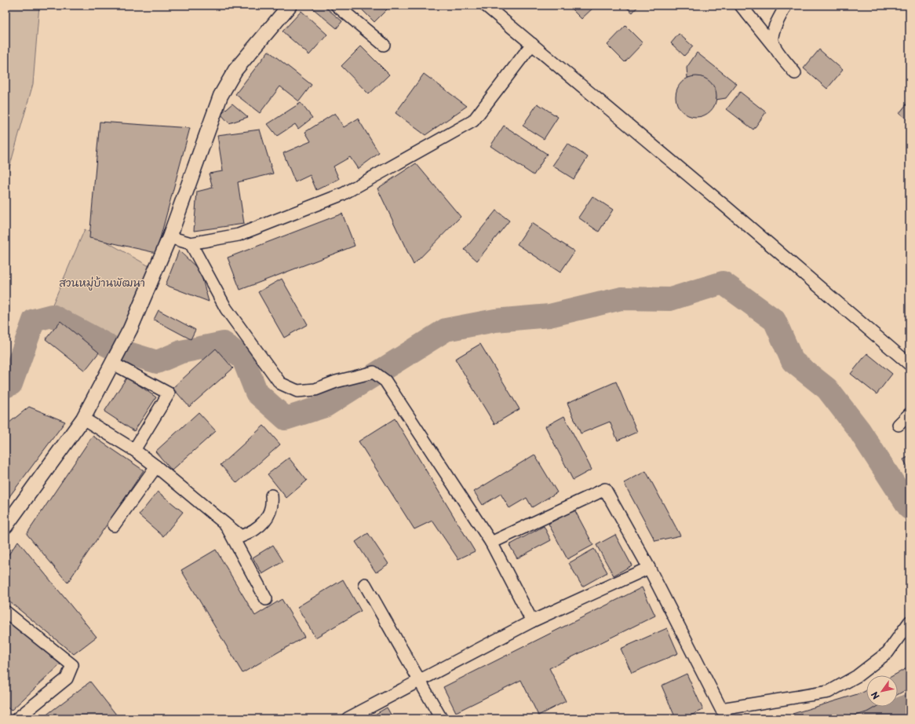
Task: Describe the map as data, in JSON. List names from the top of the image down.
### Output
{
  "parks": ["สวนหมู่บ้านพัฒนา"],
  "north": "bottom left"
}
